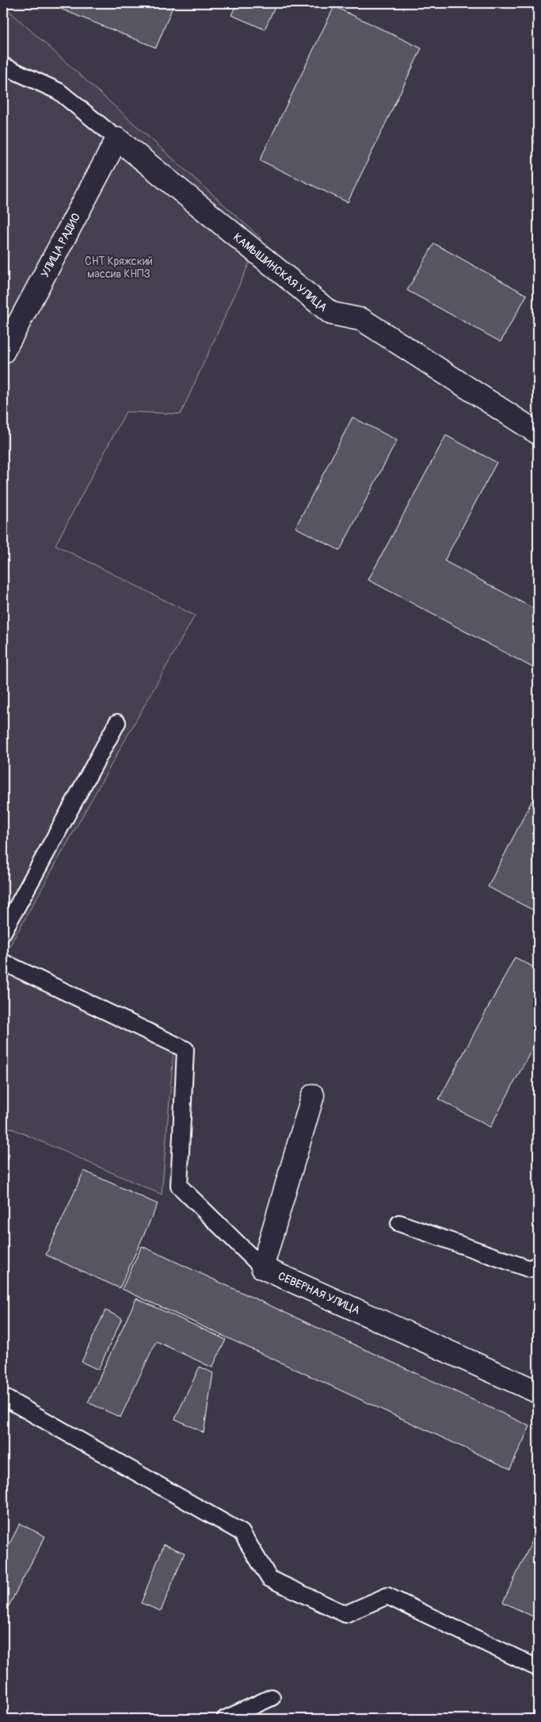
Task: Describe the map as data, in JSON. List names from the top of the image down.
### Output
{
  "streets": {
    "street": ["УЛИЦА РАДИО", "КАМЫШИНСКАЯ УЛИЦА", "СЕВЕРНАЯ УЛИЦА"]
  },
  "crossings": [
    ["УЛИЦА РАДИО", "КАМЫШИНСКАЯ УЛИЦА"]
  ],
  "parks": ["СНТ Кряжский массив КНПЗ"]
}
